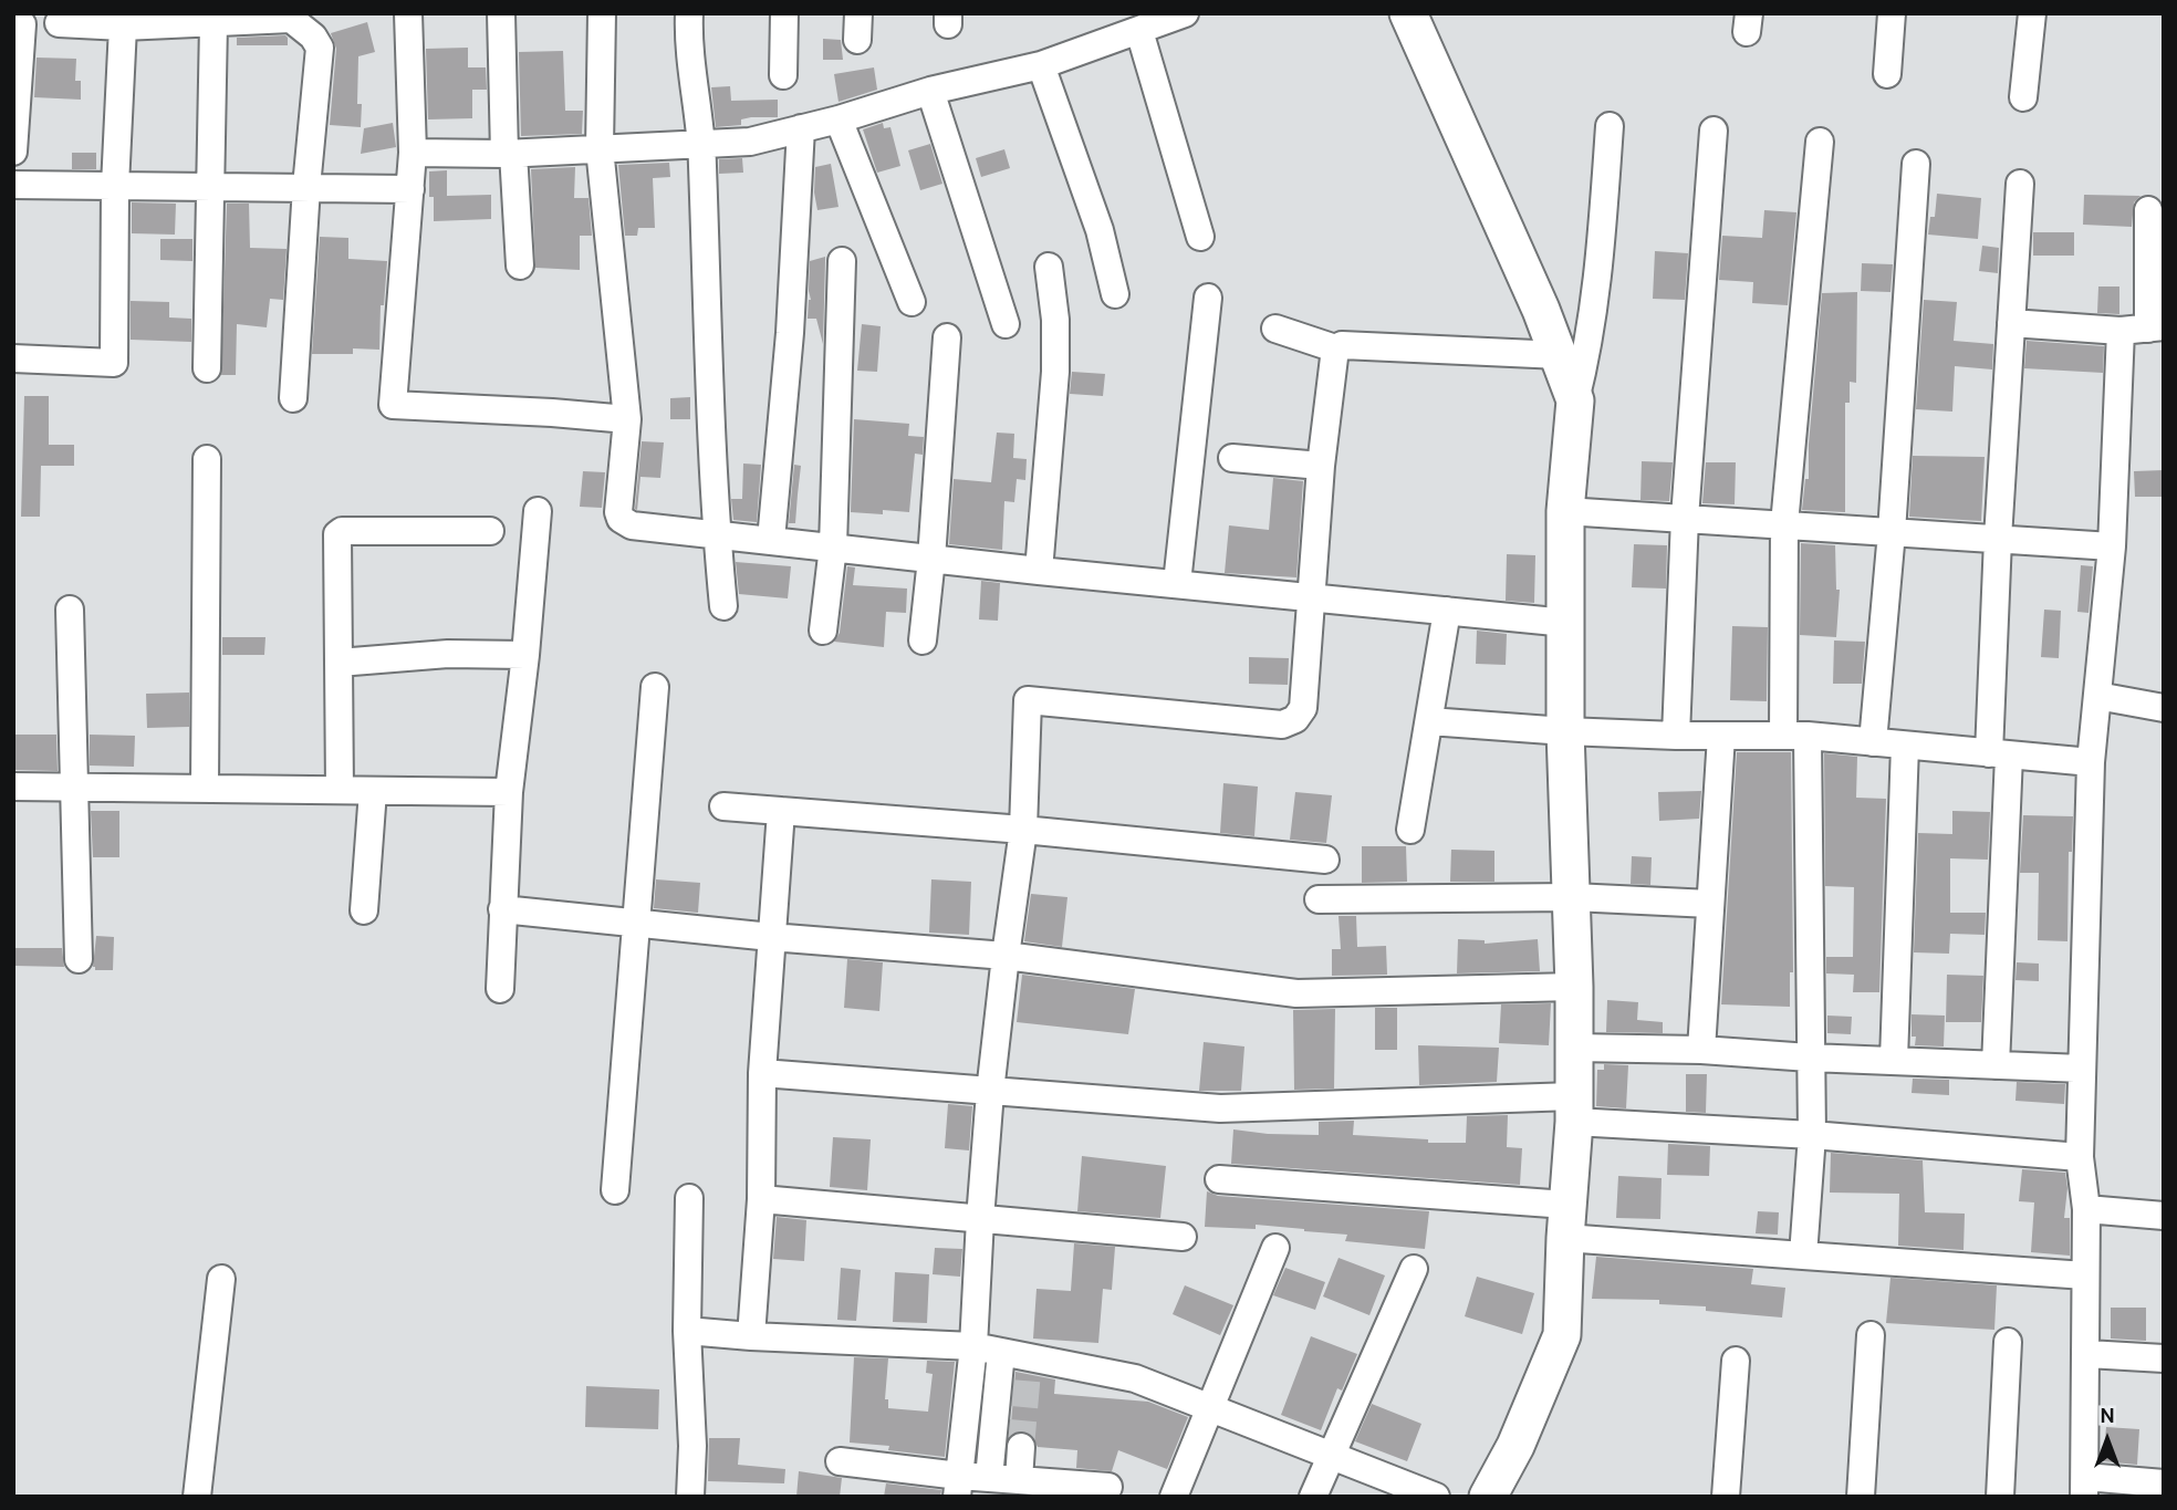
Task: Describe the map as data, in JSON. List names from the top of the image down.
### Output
{
  "north": "top"
}
